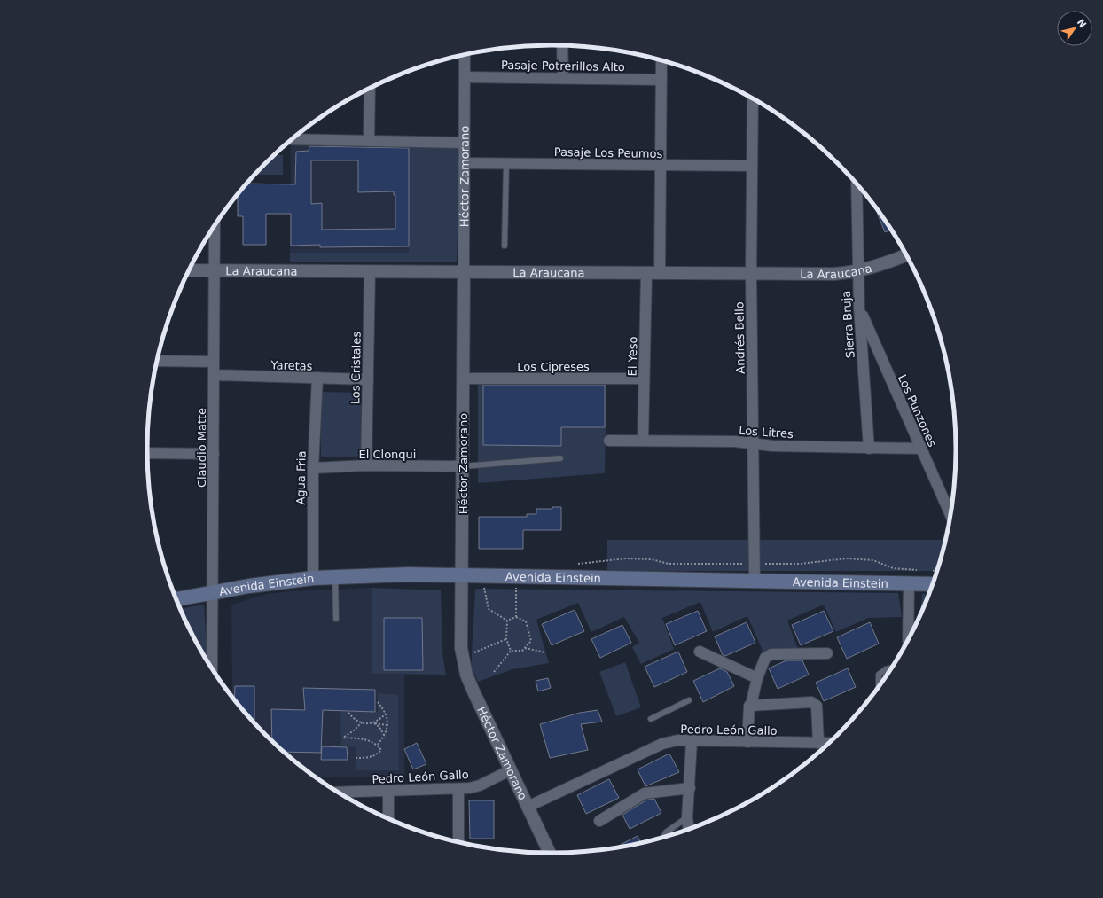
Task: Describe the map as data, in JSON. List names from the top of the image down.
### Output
{
  "streets": {
    "main road": ["Avenida Einstein"],
    "street": [
      "Pasaje Potrerillos Alto",
      "Pasaje Los Peumos",
      "Héctor Zamorano",
      "La Araucana",
      "Sierra Bruja",
      "Andrés Bello",
      "El Yeso",
      "Yaretas",
      "Los Cipreses",
      "Los Cristales",
      "Los Punzones",
      "Los Litres",
      "Claudio Matte",
      "El Clonqui",
      "Agua Fria",
      "Pedro León Gallo"
    ]
  },
  "crossings": [
    ["Pasaje Potrerillos Alto", "Héctor Zamorano"],
    ["Pasaje Los Peumos", "Héctor Zamorano"],
    ["Pasaje Los Peumos", "Andrés Bello"],
    ["Héctor Zamorano", "La Araucana"],
    ["Héctor Zamorano", "Los Cipreses"],
    ["Héctor Zamorano", "El Clonqui"],
    ["Héctor Zamorano", "Avenida Einstein"],
    ["Héctor Zamorano", "Pedro León Gallo"],
    ["La Araucana", "Sierra Bruja"],
    ["La Araucana", "Andrés Bello"],
    ["La Araucana", "El Yeso"],
    ["La Araucana", "Los Cristales"],
    ["La Araucana", "Claudio Matte"],
    ["Sierra Bruja", "Los Punzones"],
    ["Sierra Bruja", "Los Litres"],
    ["Andrés Bello", "Los Litres"],
    ["Andrés Bello", "Avenida Einstein"],
    ["El Yeso", "Los Cipreses"],
    ["El Yeso", "Los Litres"],
    ["Yaretas", "Los Cristales"],
    ["Yaretas", "Claudio Matte"],
    ["Yaretas", "Agua Fria"],
    ["Los Cristales", "El Clonqui"],
    ["Los Punzones", "Los Litres"],
    ["Claudio Matte", "Avenida Einstein"],
    ["El Clonqui", "Agua Fria"],
    ["Agua Fria", "Avenida Einstein"]
  ],
  "north": "top right"
}
